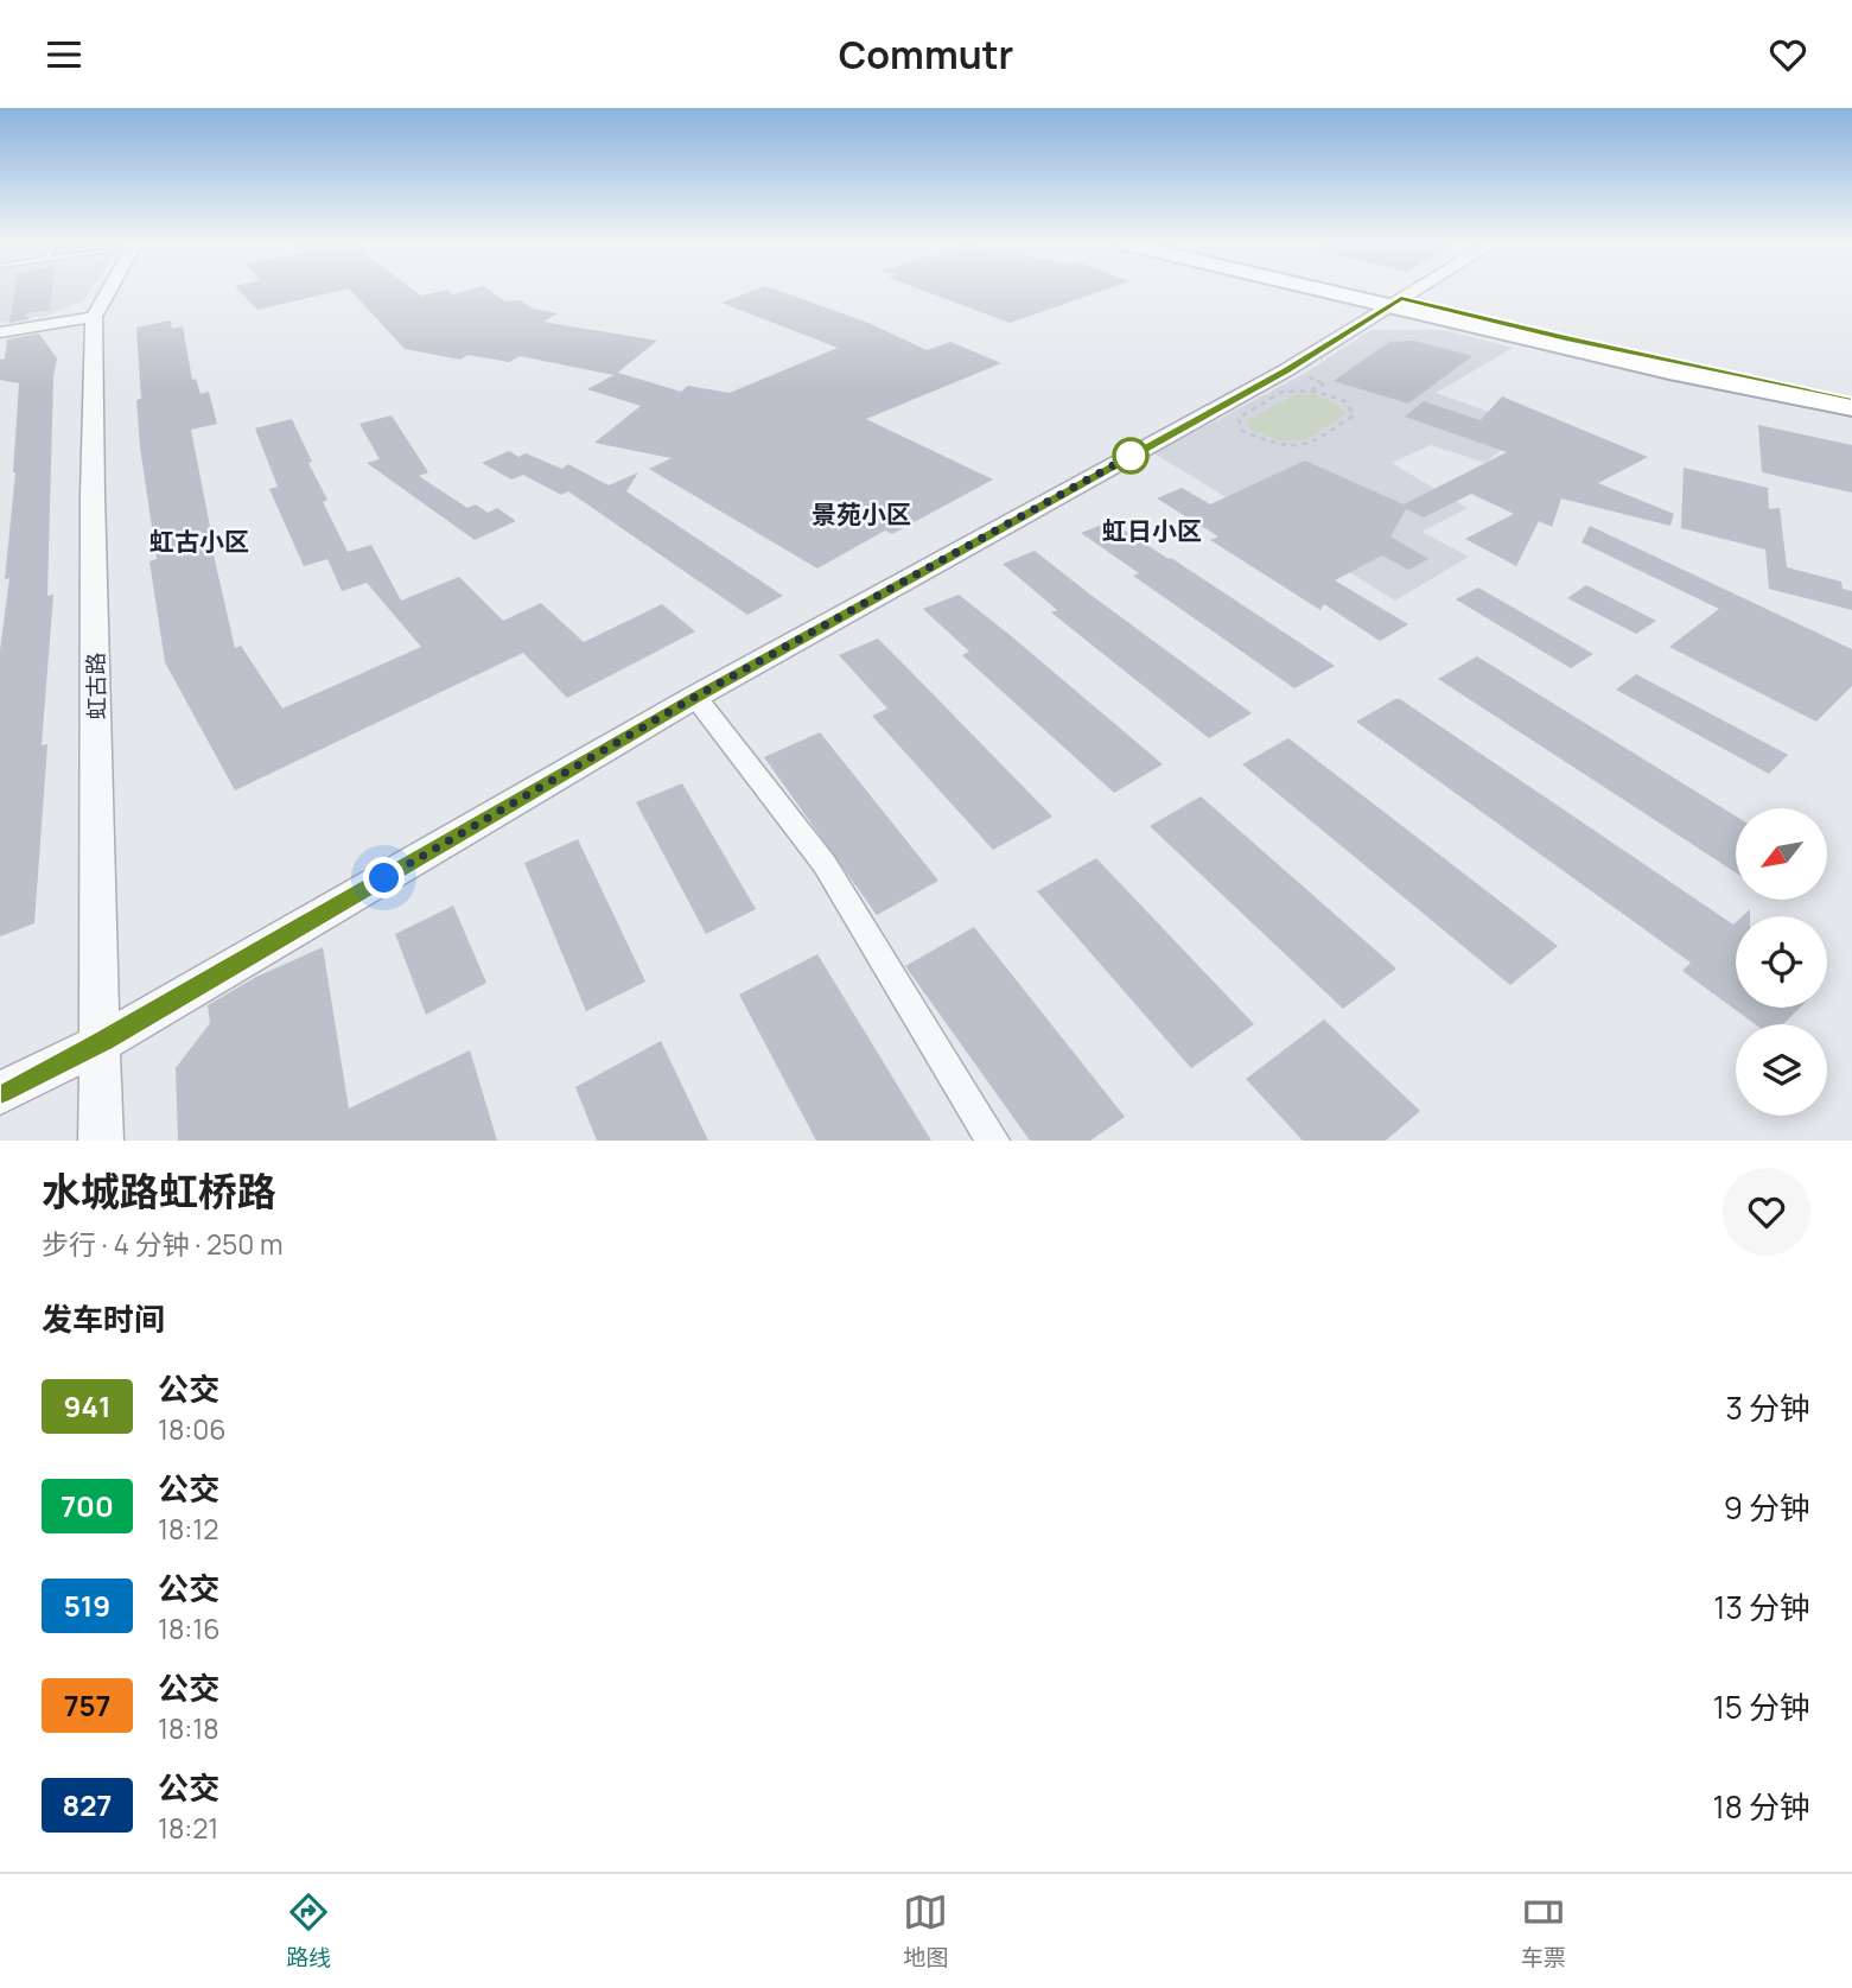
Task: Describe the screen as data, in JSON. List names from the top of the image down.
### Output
{
  "streets": {
    "street": ["虹古路"]
  },
  "districts": ["景苑小区", "虹日小区", "虹古小区"],
  "lines": ["bus line 941"],
  "north": "bottom left",
  "page": {
    "header": "Commutr",
    "heading": [
      ["水城路虹桥路", "步行 · 4 分钟 · 250 m"],
      "发车时间"
    ],
    "list": [
      {
        "mark": "941",
        "name": "公交",
        "note": "18:06",
        "value": "3 分钟"
      },
      {
        "mark": "700",
        "name": "公交",
        "note": "18:12",
        "value": "9 分钟"
      },
      {
        "mark": "519",
        "name": "公交",
        "note": "18:16",
        "value": "13 分钟"
      },
      {
        "mark": "757",
        "name": "公交",
        "note": "18:18",
        "value": "15 分钟"
      },
      {
        "mark": "827",
        "name": "公交",
        "note": "18:21",
        "value": "18 分钟"
      }
    ],
    "tabs": ["路线", "地图", "车票"]
  }
}
